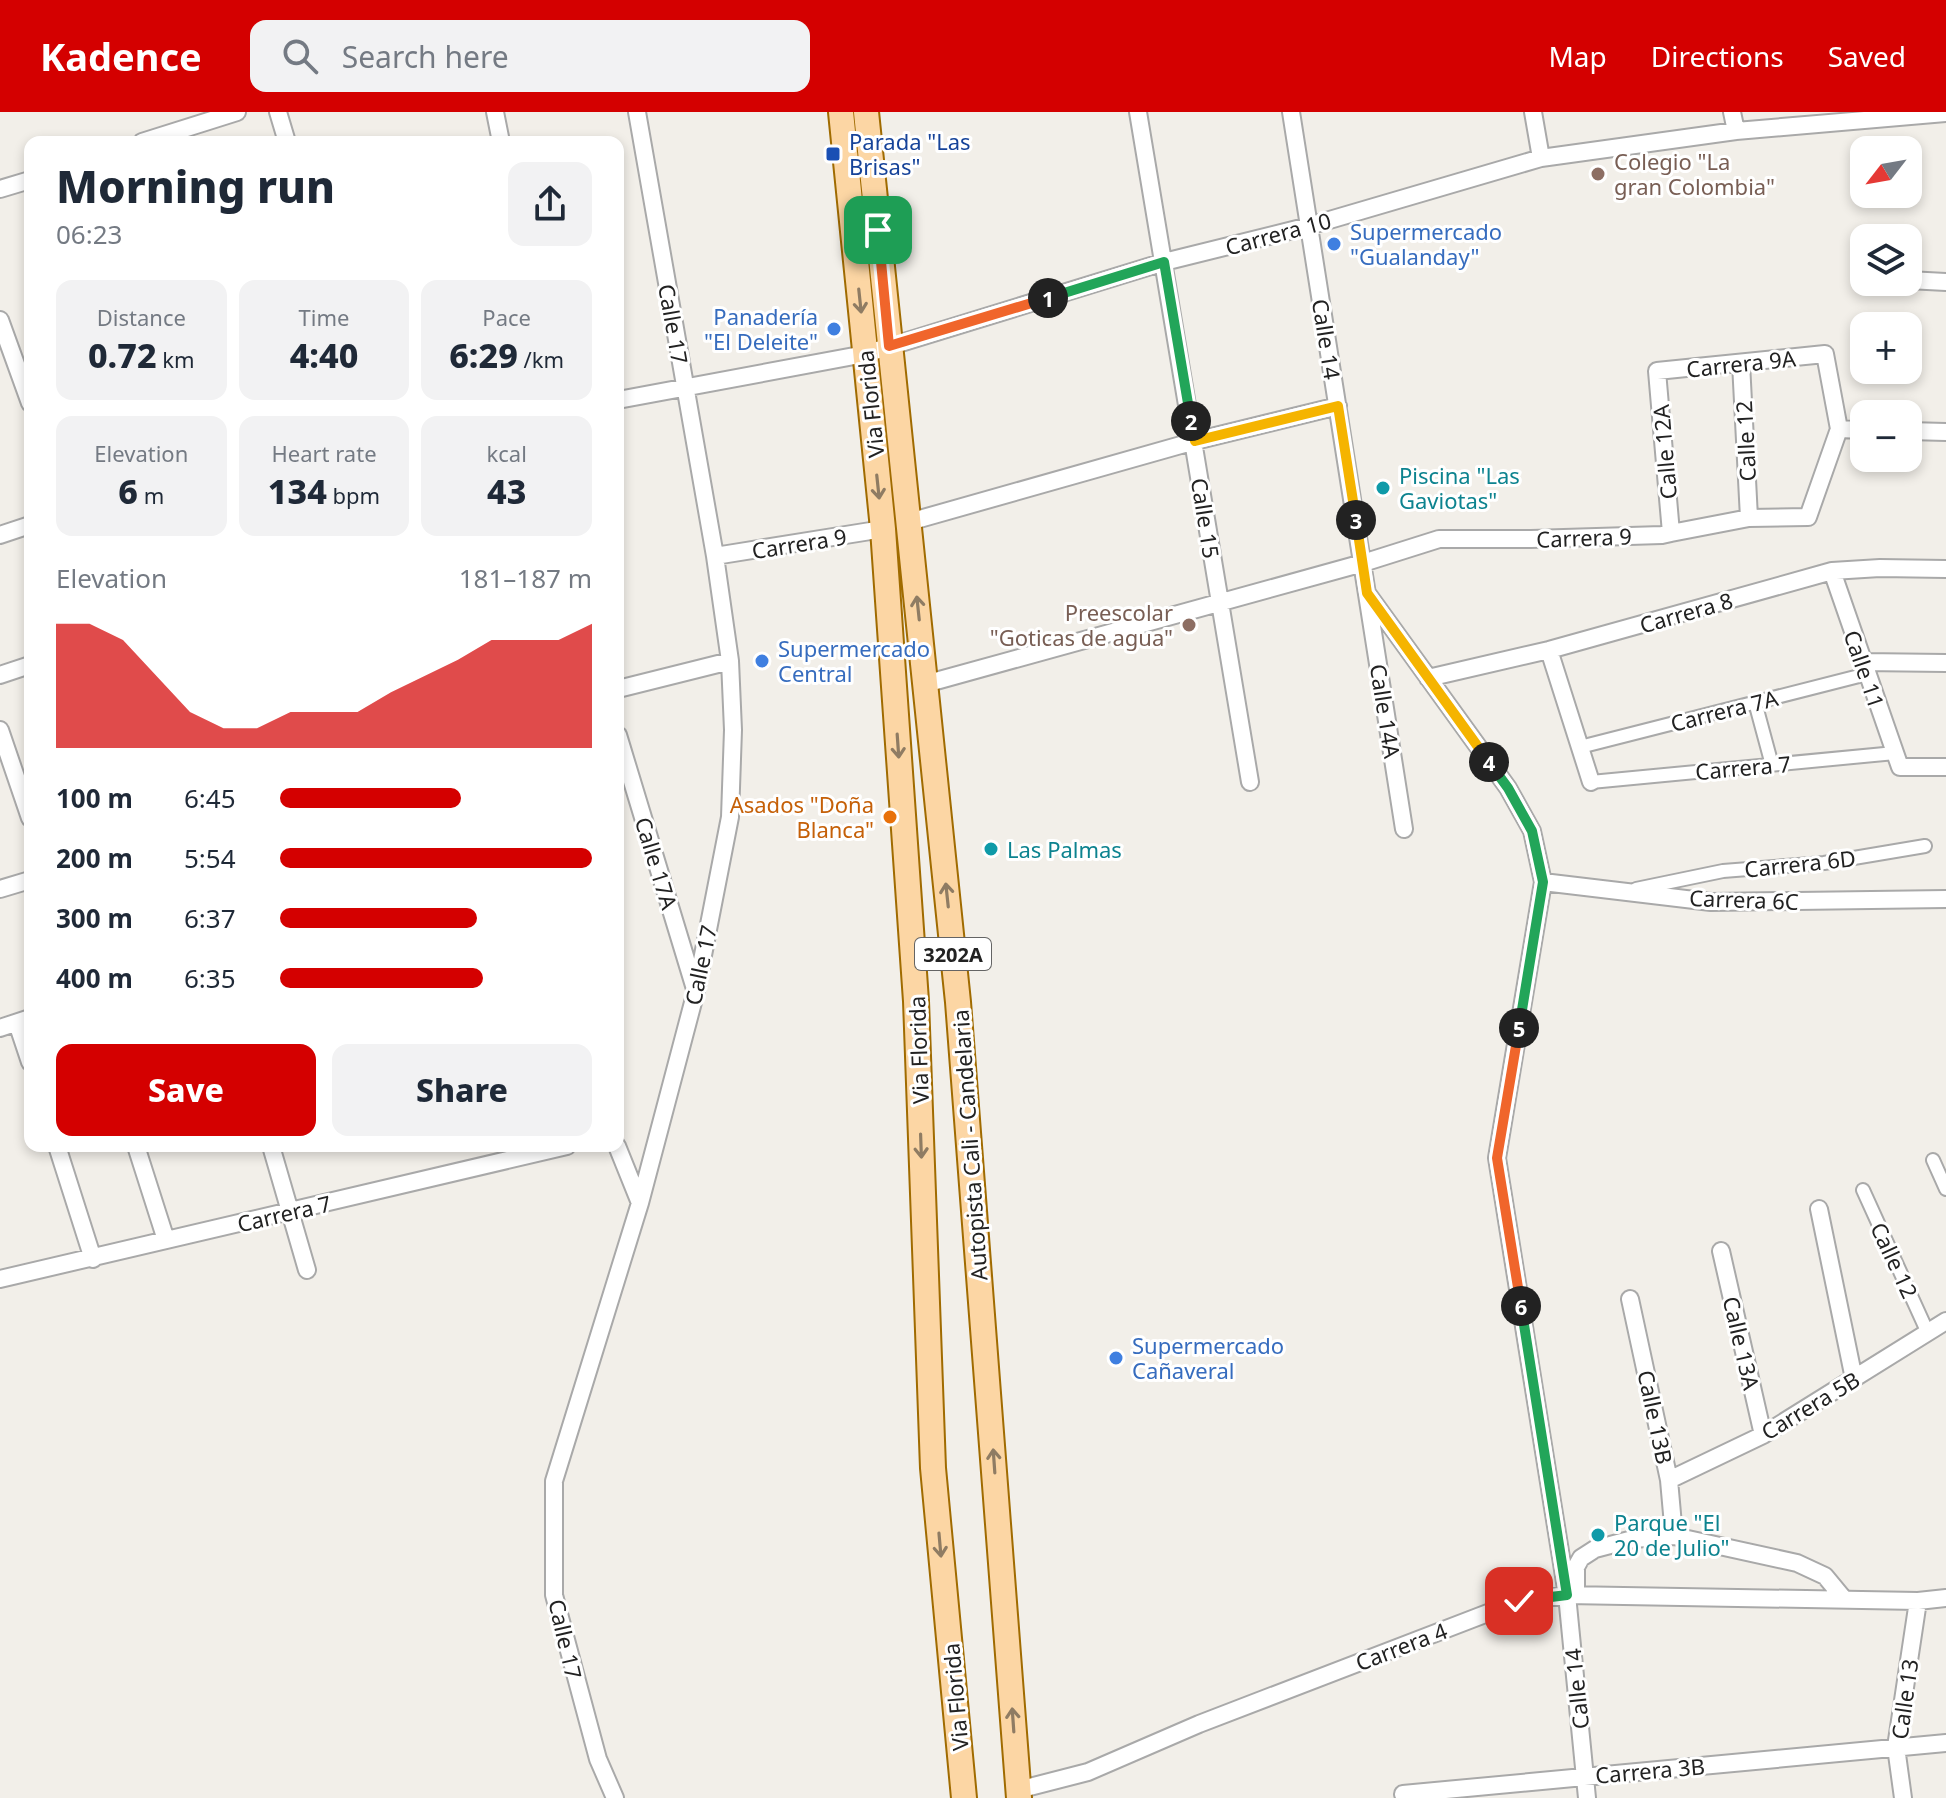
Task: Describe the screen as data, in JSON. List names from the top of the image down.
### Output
{
  "streets": {
    "main road": ["Via Florida", "3202A", "Autopista Cali - Candelaria"],
    "street": [
      "Carrera 10",
      "Calle 17",
      "Calle 14",
      "Carrera 9A",
      "Calle 12",
      "Calle 12A",
      "Calle 15",
      "Carrera 9",
      "Carrera 8",
      "Calle 11",
      "Carrera 7A",
      "Calle 14A",
      "Carrera 7",
      "Calle 17A",
      "Carrera 6D",
      "Carrera 6C",
      "Calle 13A",
      "Carrera 5B",
      "Calle 13B",
      "Carrera 4",
      "Calle 13",
      "Carrera 3B"
    ]
  },
  "crossings": [
    ["Carrera 10", "Calle 17"],
    ["Carrera 10", "Calle 14"],
    ["Carrera 10", "Via Florida"],
    ["Carrera 10", "Calle 15"],
    ["Carrera 10", "Autopista Cali - Candelaria"],
    ["Calle 17", "Carrera 9"],
    ["Calle 17", "Calle 17A"],
    ["Calle 14", "Carrera 9"],
    ["Calle 14", "Carrera 8"],
    ["Calle 14", "Calle 14A"],
    ["Calle 14", "Carrera 6C"],
    ["Calle 14", "Carrera 4"],
    ["Calle 14", "Carrera 3B"],
    ["Carrera 9A", "Calle 12"],
    ["Carrera 9A", "Calle 12A"],
    ["Carrera 9A", "Carrera 9"],
    ["Via Florida", "Carrera 9"],
    ["Calle 12", "Carrera 9"],
    ["Calle 12", "Carrera 5B"],
    ["Calle 12A", "Carrera 9"],
    ["Carrera 8", "Calle 11"],
    ["Calle 11", "Carrera 7A"],
    ["Calle 11", "Carrera 7"],
    ["Carrera 6D", "Carrera 6C"],
    ["Autopista Cali - Candelaria", "Carrera 4"],
    ["Calle 13A", "Carrera 5B"],
    ["Carrera 5B", "Calle 13B"],
    ["Carrera 4", "Calle 13"],
    ["Calle 13", "Carrera 3B"]
  ],
  "one_way": ["Via Florida", "Autopista Cali - Candelaria"],
  "places": {
    "transit": ["Parada \"Las Brisas\""],
    "other": [
      "Colegio \"La gran Colombia\"",
      "Supermercado \"Gualanday\"",
      "Panadería \"El Deleite\"",
      "Piscina \"Las Gaviotas\"",
      "Preescolar \"Goticas de agua\"",
      "Supermercado Central",
      "Asados \"Doña Blanca\"",
      "Las Palmas",
      "Supermercado Cañaveral",
      "Parque \"El 20 de Julio\""
    ]
  },
  "north": "bottom left",
  "page": {
    "header": "Kadence",
    "search": "Search here",
    "nav": ["Map", "Directions", "Saved"],
    "map_buttons": ["+", "−"],
    "heading": ["Morning run", "06:23"],
    "stats": [
      ["Distance", "0.72 km"],
      ["Time", "4:40"],
      ["Pace", "6:29 /km"],
      ["Elevation", "6 m"],
      ["Heart rate", "134 bpm"],
      ["kcal", "43"]
    ],
    "pins": [
      "1",
      "2",
      "3",
      "4",
      "5",
      "6"
    ],
    "chart": ["Elevation", "181–187 m"],
    "list": [
      {
        "name": "100 m",
        "note": "6:45"
      },
      {
        "name": "200 m",
        "note": "5:54"
      },
      {
        "name": "300 m",
        "note": "6:37"
      },
      {
        "name": "400 m",
        "note": "6:35"
      }
    ],
    "buttons": ["Save", "Share"]
  }
}
